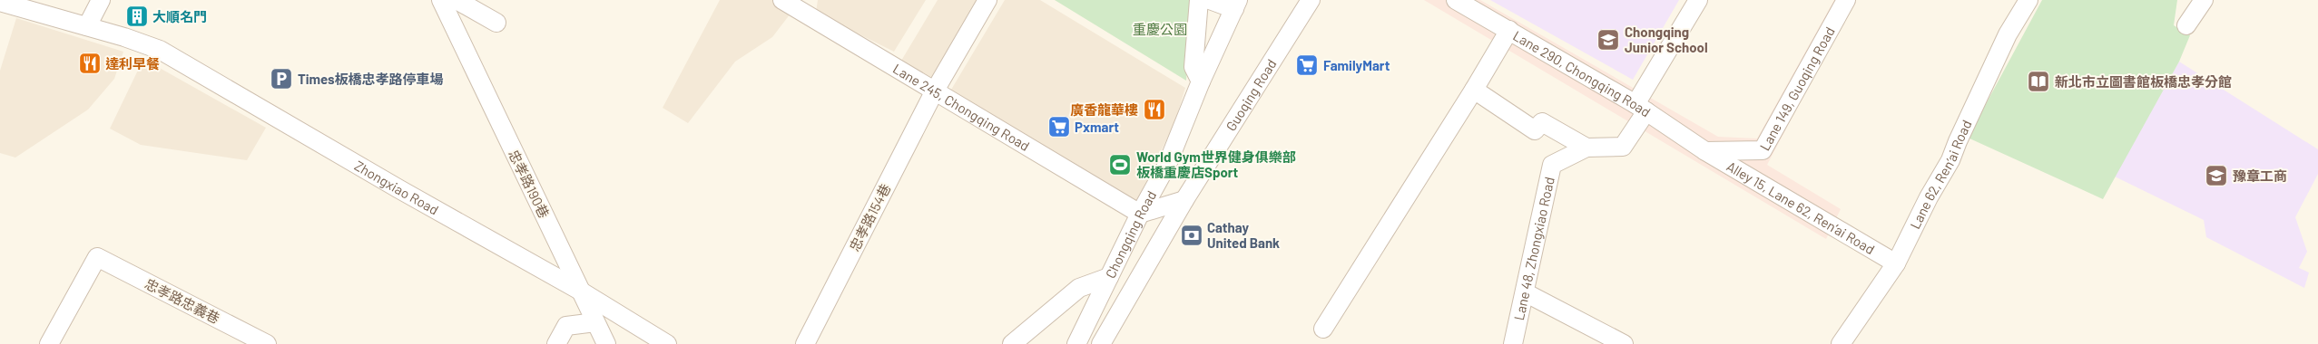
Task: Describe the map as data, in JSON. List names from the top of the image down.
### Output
{
  "streets": {
    "street": [
      "Lane 290, Chongqing Road",
      "Lane 149, Guoqing Road",
      "Guoqing Road",
      "Lane 245, Chongqing Road",
      "Lane 62, Ren’ai Road",
      "忠孝路190巷",
      "Zhongxiao Road",
      "Alley 15, Lane 62, Ren’ai Road",
      "忠孝路154巷",
      "Chongqing Road",
      "Lane 48, Zhongxiao Road",
      "忠孝路忠義巷"
    ]
  },
  "crossings": [
    ["Lane 290, Chongqing Road", "Lane 149, Guoqing Road"],
    ["Lane 290, Chongqing Road", "Alley 15, Lane 62, Ren’ai Road"],
    ["Lane 149, Guoqing Road", "Alley 15, Lane 62, Ren’ai Road"],
    ["Lane 245, Chongqing Road", "忠孝路154巷"],
    ["Lane 245, Chongqing Road", "Chongqing Road"],
    ["Lane 62, Ren’ai Road", "Alley 15, Lane 62, Ren’ai Road"],
    ["忠孝路190巷", "Zhongxiao Road"]
  ],
  "parks": ["重慶公園"],
  "places": {
    "building": ["大順名門"],
    "school or university": ["Chongqing Junior School", "豫章工商"],
    "restaurant": ["達利早餐", "廣香龍華樓"],
    "supermarket": ["FamilyMart", "Pxmart"],
    "parking": ["Times板橋忠孝路停車場"],
    "library": ["新北市立圖書館板橋忠孝分館"],
    "sports": ["World Gym世界健身俱樂部 板橋重慶店Sport"],
    "bank": ["Cathay United Bank"]
  }
}
